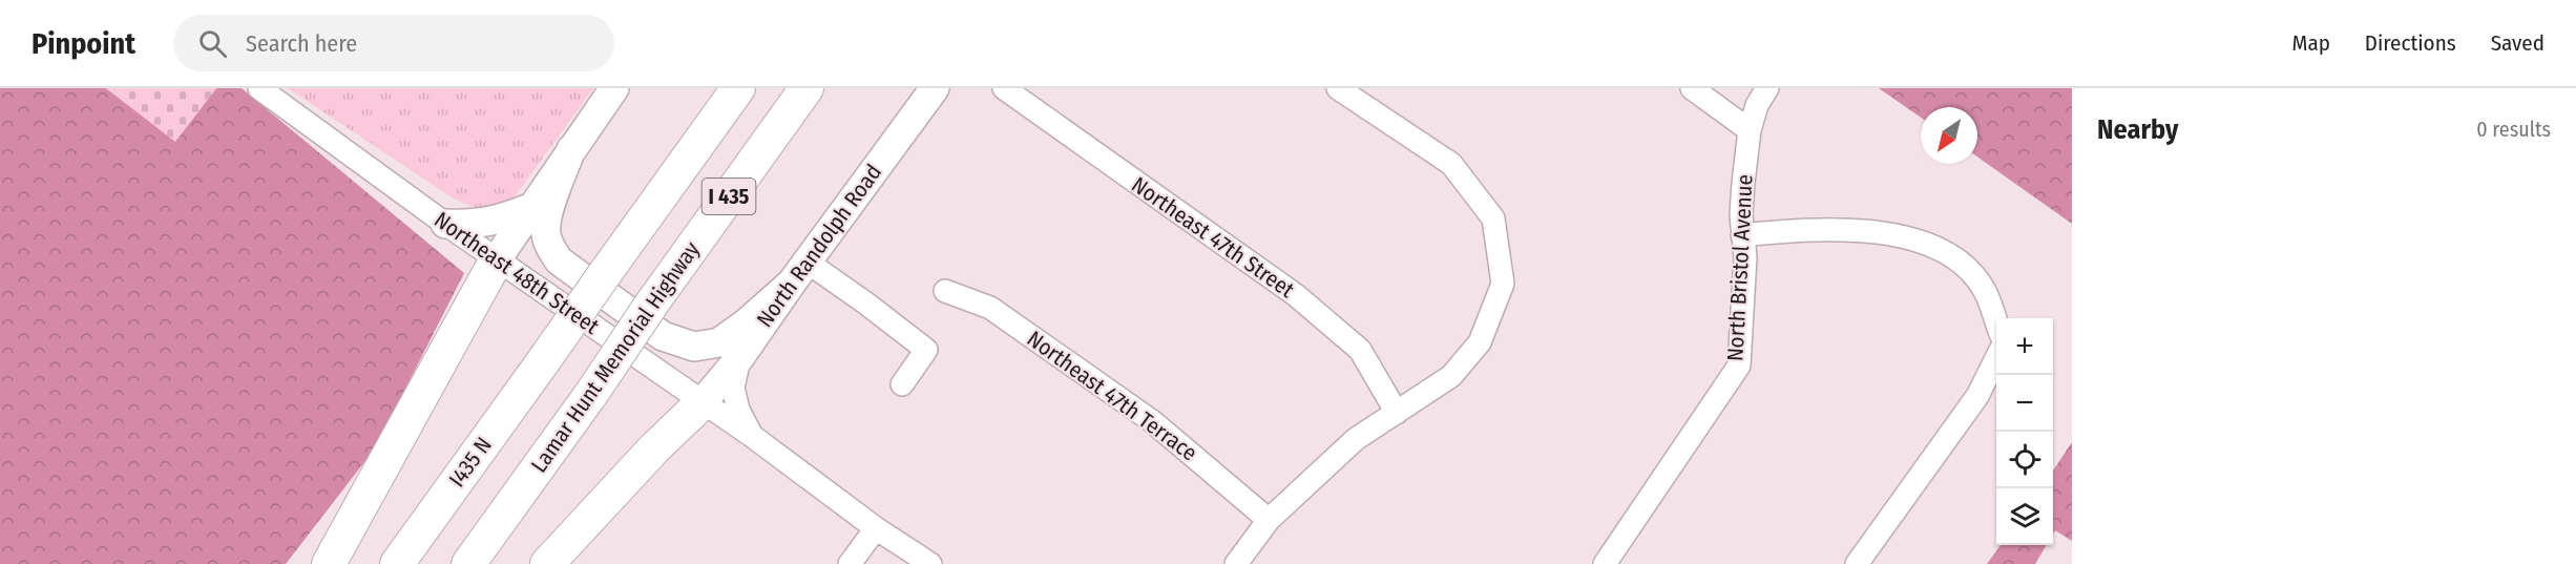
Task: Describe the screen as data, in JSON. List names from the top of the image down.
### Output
{
  "streets": {
    "highway": ["I 435", "Lamar Hunt Memorial Highway", "I435 N"],
    "main road": ["North Randolph Road"],
    "street": [
      "Northeast 47th Street",
      "North Bristol Avenue",
      "Northeast 48th Street",
      "Northeast 47th Terrace"
    ]
  },
  "crossings": [
    ["North Randolph Road", "Northeast 48th Street"]
  ],
  "north": "bottom left",
  "page": {
    "header": "Pinpoint",
    "search": "Search here",
    "nav": ["Map", "Directions", "Saved"],
    "heading": ["Nearby", "0 results"],
    "map_buttons": ["+", "−"]
  }
}
